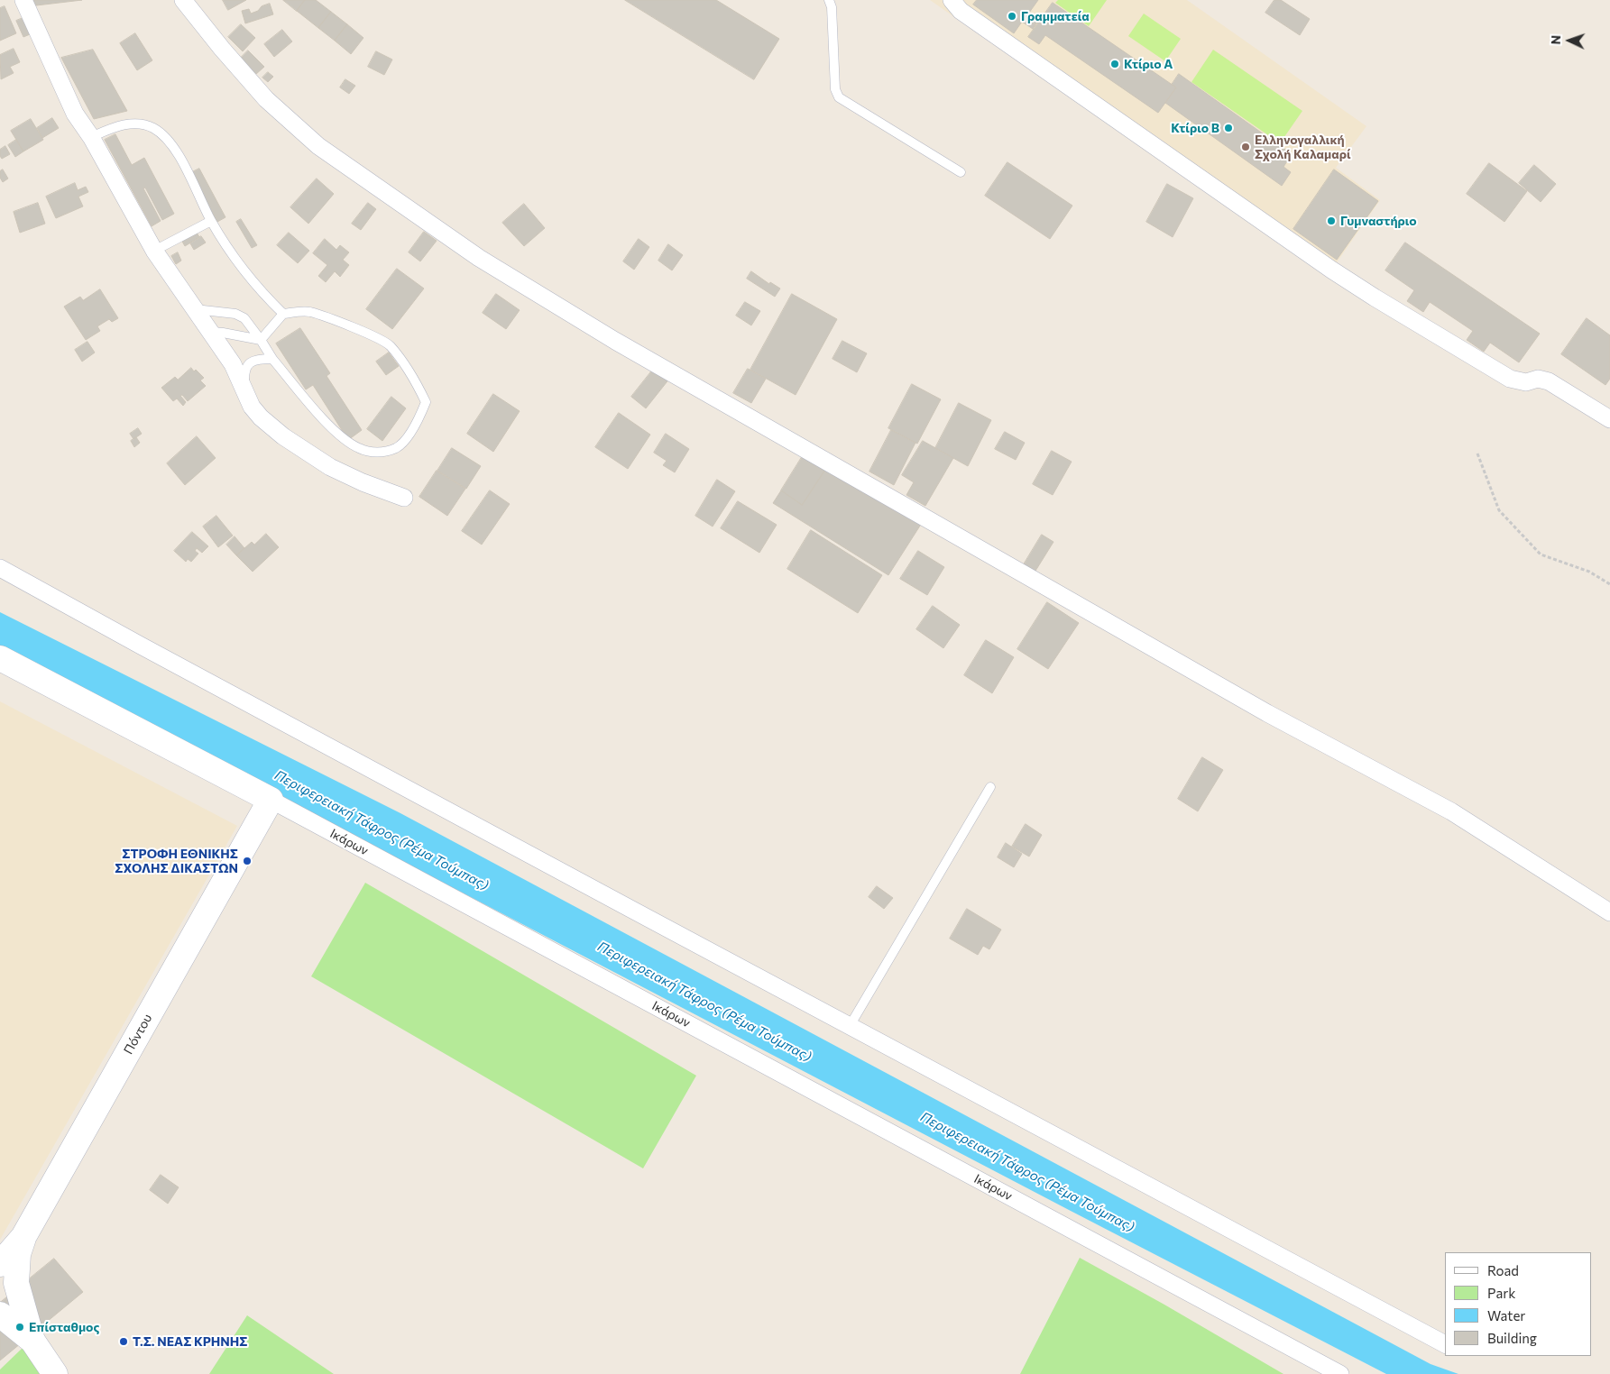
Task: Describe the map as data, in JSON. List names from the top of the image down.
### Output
{
  "streets": {
    "main road": ["Ικάρων", "Πόντου"]
  },
  "crossings": [
    ["Ικάρων", "Πόντου"]
  ],
  "water": ["Περιφερειακή Τάφρος (Ρέμα Τούμπας)"],
  "places": [
    "Γραμματεία",
    "Κτίριο Α",
    "Κτίριο Β",
    "Ελληνογαλλική Σχολή Καλαμαρί",
    "Γυμναστήριο",
    "ΣΤΡΟΦΗ ΕΘΝΙΚΗΣ ΣΧΟΛΗΣ ΔΙΚΑΣΤΩΝ",
    "Επίσταθμος",
    "Τ.Σ. ΝΕΑΣ ΚΡΗΝΗΣ"
  ],
  "legend": [
    "Road",
    "Park",
    "Water",
    "Building"
  ],
  "north": "left"
}
